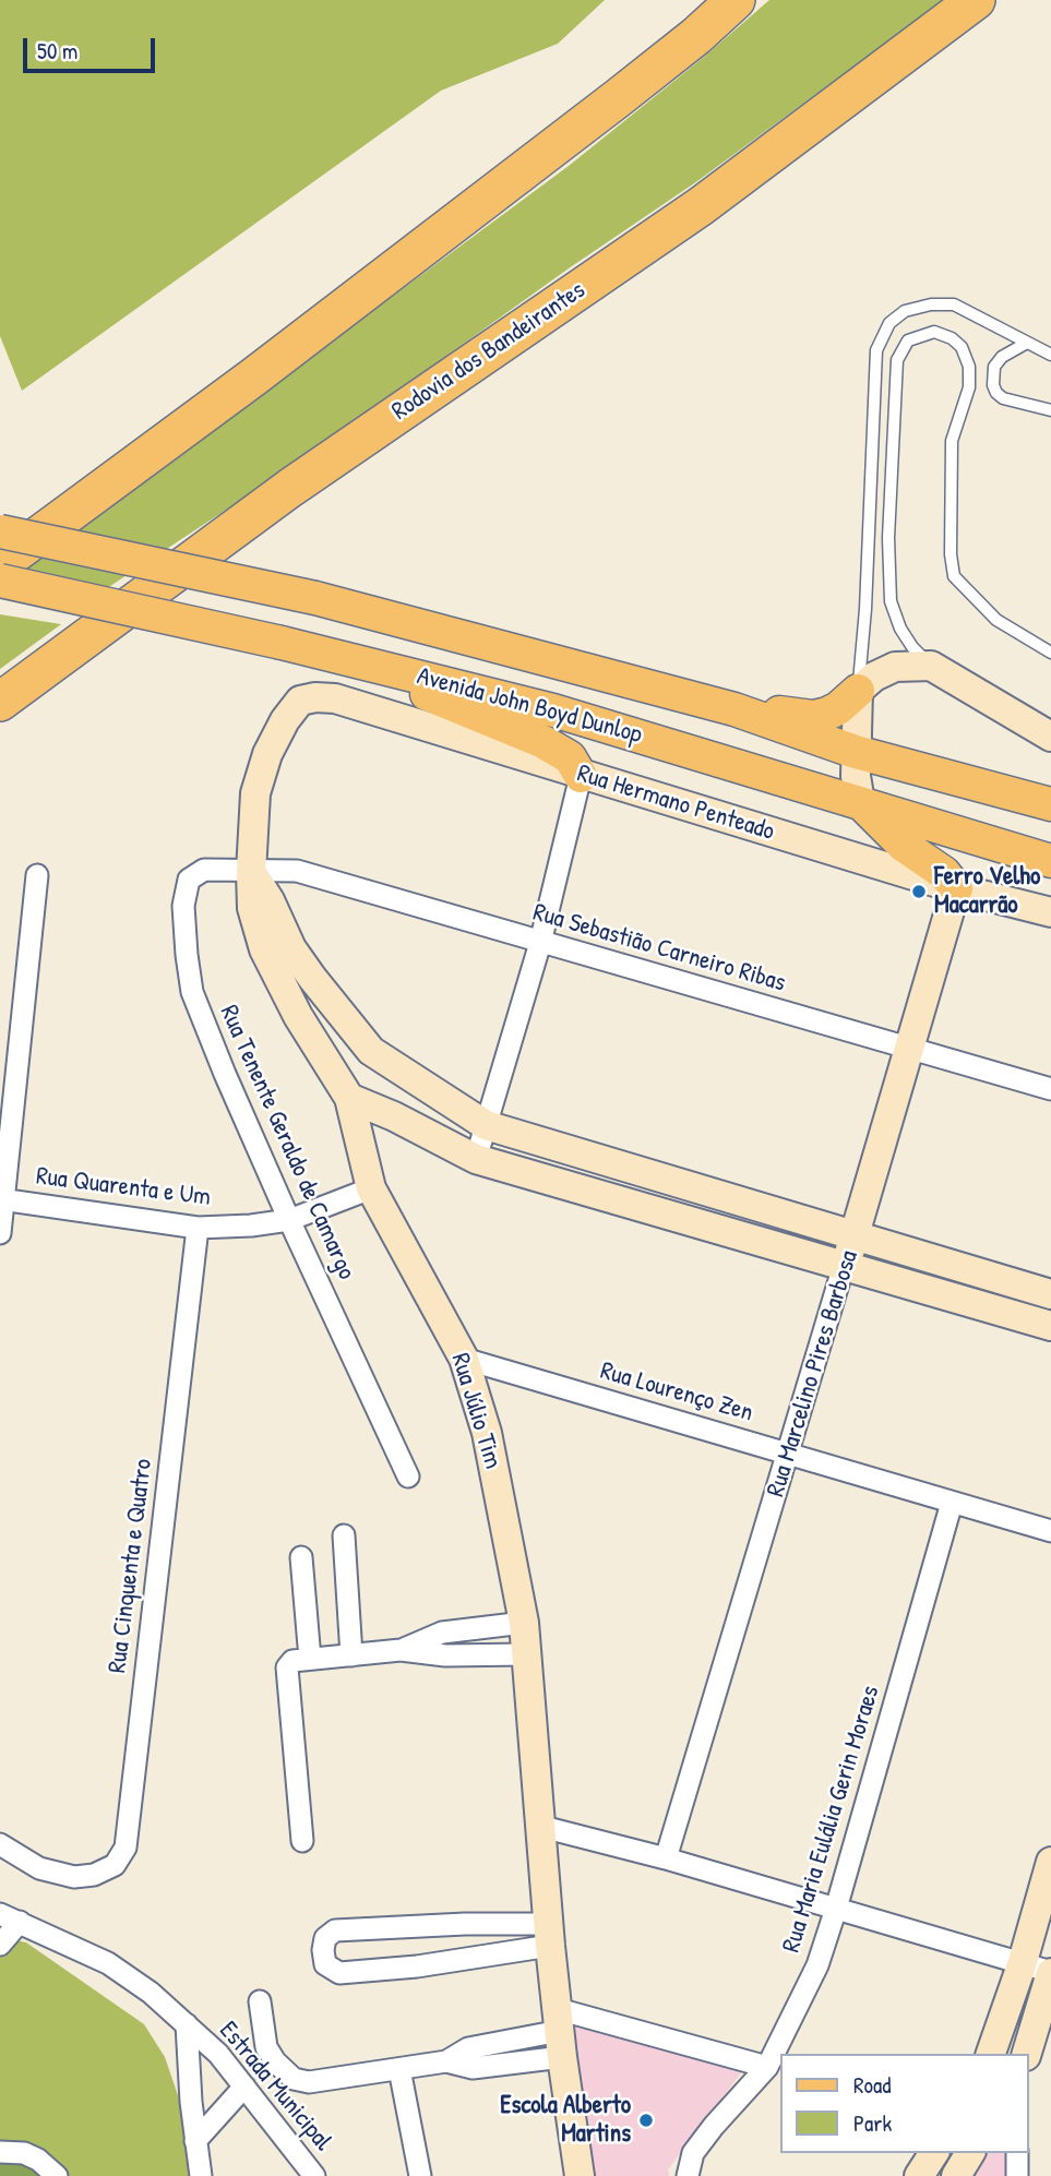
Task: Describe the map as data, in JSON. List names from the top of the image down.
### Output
{
  "streets": {
    "highway": ["Rodovia dos Bandeirantes"],
    "main road": [
      "Avenida John Boyd Dunlop",
      "Rua Hermano Penteado",
      "Rua Marcelino Pires Barbosa",
      "Rua Júlio Tim"
    ],
    "street": [
      "Rua Sebastião Carneiro Ribas",
      "Rua Tenente Geraldo de Camargo",
      "Rua Quarenta e Um",
      "Rua Lourenço Zen",
      "Rua Cinquenta e Quatro",
      "Rua Maria Eulália Gerin Moraes",
      "Estrada Municipal"
    ]
  },
  "crossings": [
    ["Rua Hermano Penteado", "Rua Marcelino Pires Barbosa"],
    ["Rua Hermano Penteado", "Rua Júlio Tim"],
    ["Rua Sebastião Carneiro Ribas", "Rua Tenente Geraldo de Camargo"],
    ["Rua Sebastião Carneiro Ribas", "Rua Marcelino Pires Barbosa"],
    ["Rua Sebastião Carneiro Ribas", "Rua Júlio Tim"],
    ["Rua Tenente Geraldo de Camargo", "Rua Quarenta e Um"],
    ["Rua Tenente Geraldo de Camargo", "Rua Júlio Tim"],
    ["Rua Quarenta e Um", "Rua Júlio Tim"],
    ["Rua Quarenta e Um", "Rua Cinquenta e Quatro"],
    ["Rua Marcelino Pires Barbosa", "Rua Lourenço Zen"],
    ["Rua Lourenço Zen", "Rua Júlio Tim"],
    ["Rua Lourenço Zen", "Rua Maria Eulália Gerin Moraes"]
  ],
  "places": ["Ferro Velho Macarrão", "Escola Alberto Martins"],
  "legend": ["Road", "Park"],
  "scale_bar": "50 m"
}
